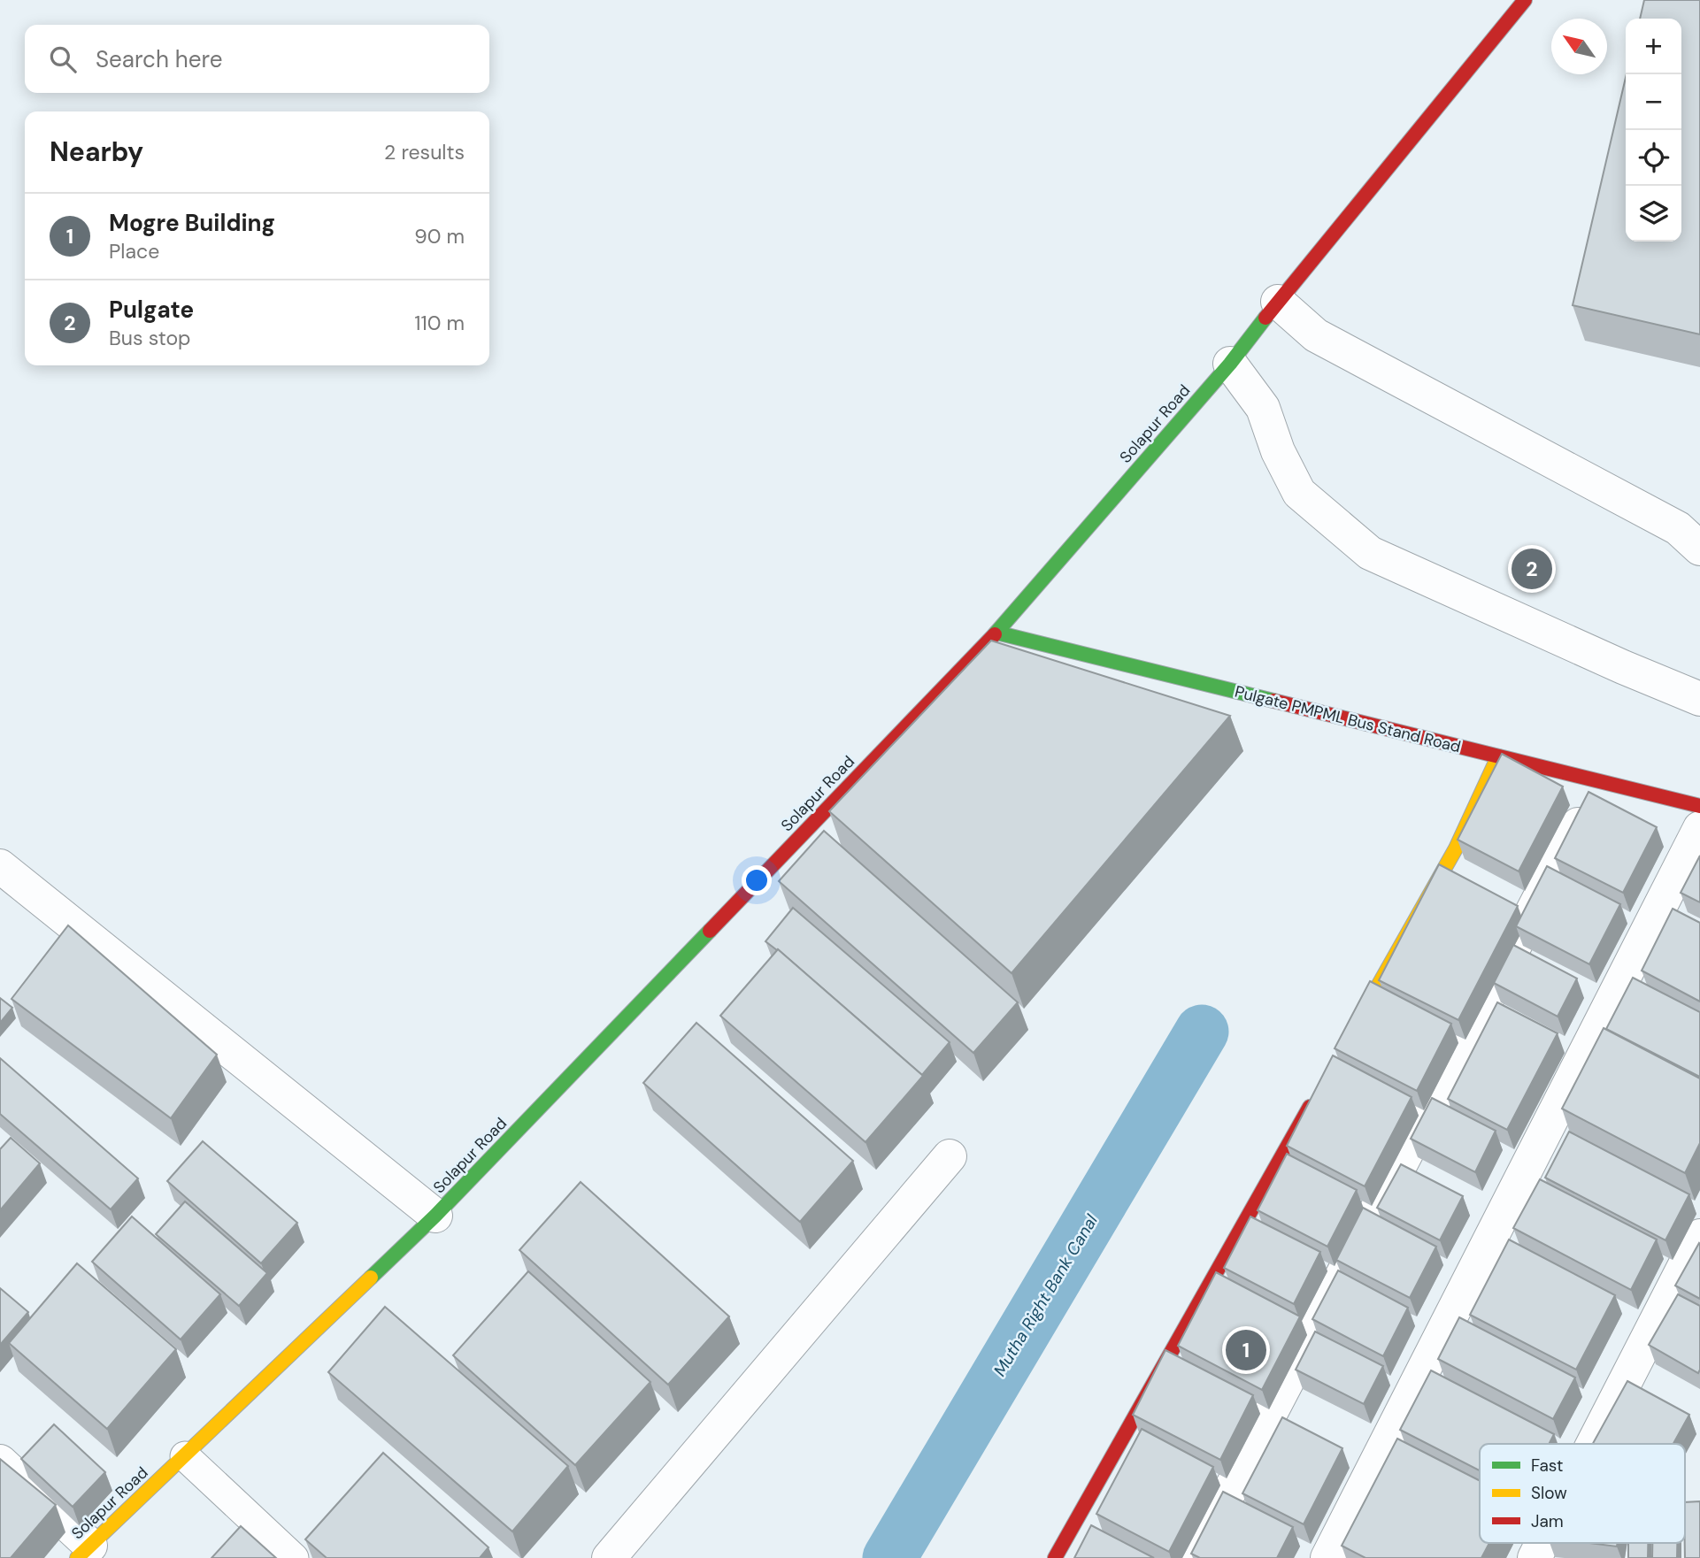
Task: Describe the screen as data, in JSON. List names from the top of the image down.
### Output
{
  "streets": {
    "main road": ["Solapur Road", "Pulgate PMPML Bus Stand Road"]
  },
  "crossings": [
    ["Solapur Road", "Pulgate PMPML Bus Stand Road"]
  ],
  "water": ["Mutha Right Bank Canal"],
  "legend": ["Fast", "Slow", "Jam"],
  "north": "top left",
  "page": {
    "map_buttons": ["+", "−"],
    "search": "Search here",
    "heading": ["Nearby", "2 results"],
    "list": [
      {
        "mark": "1",
        "name": "Mogre Building",
        "note": "Place",
        "value": "90 m"
      },
      {
        "mark": "2",
        "name": "Pulgate",
        "note": "Bus stop",
        "value": "110 m"
      }
    ],
    "pins": ["2", "1"]
  }
}
